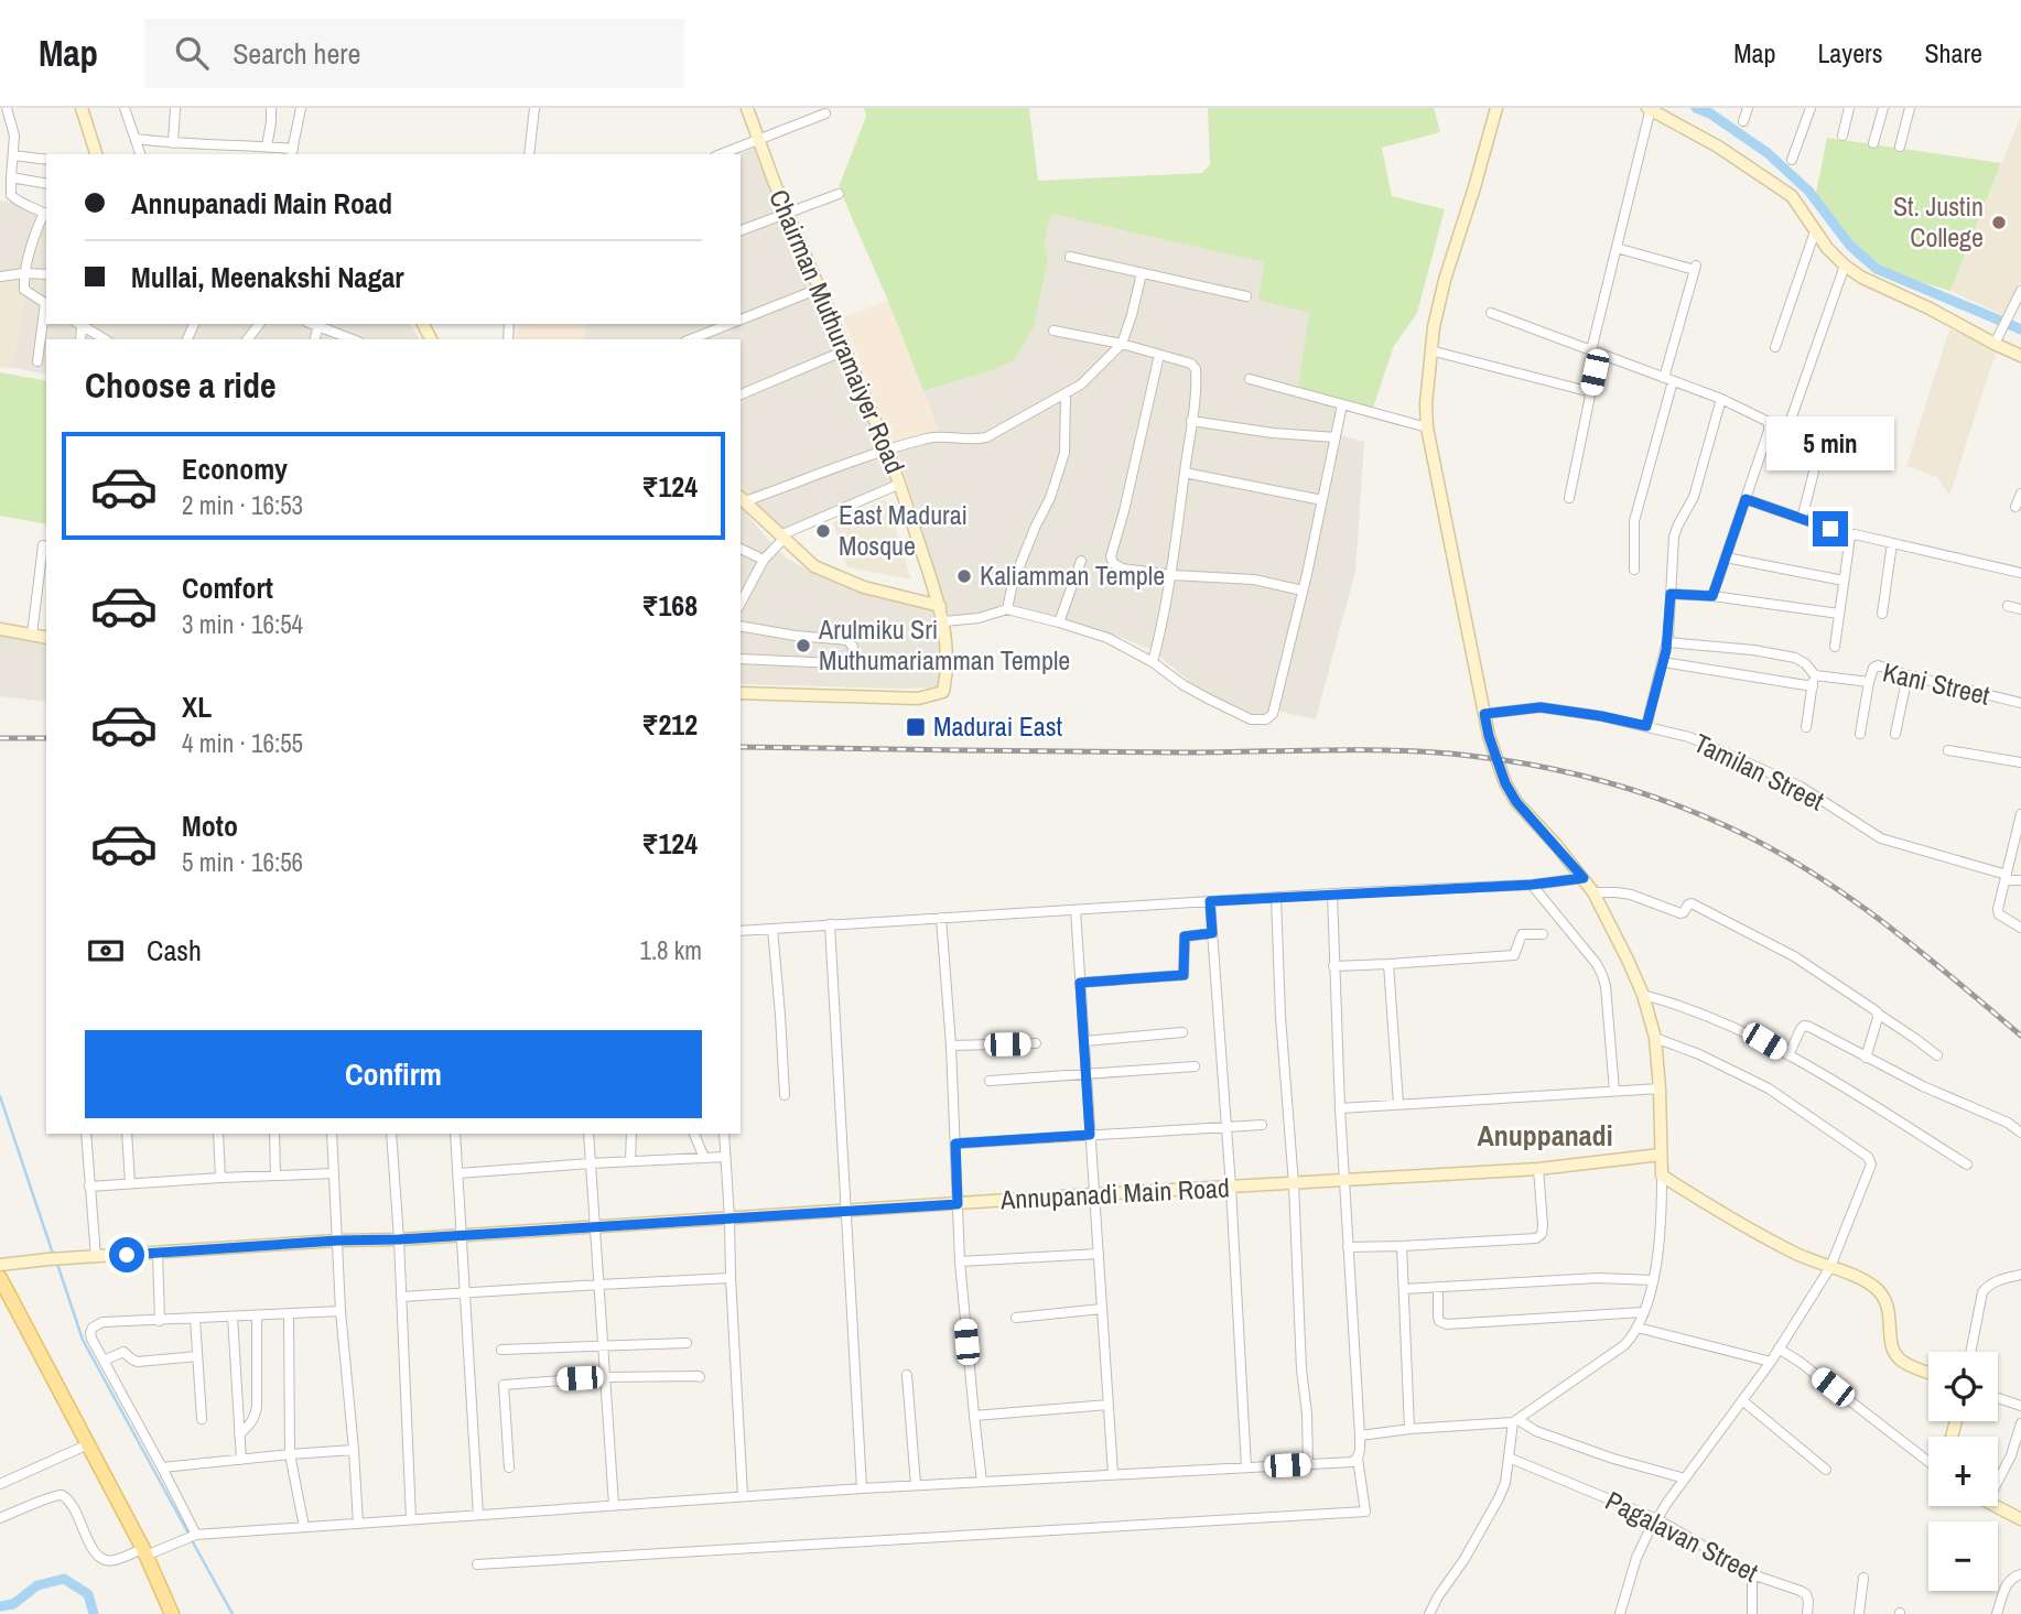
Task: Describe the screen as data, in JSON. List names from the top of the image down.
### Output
{
  "streets": {
    "street": [
      "Chairman Muthuramaiyer Road",
      "Kani Street",
      "Tamilan Street",
      "Annupanadi Main Road",
      "Pagalavan Street"
    ]
  },
  "districts": ["Anuppanadi"],
  "places": {
    "other": [
      "St. Justin College",
      "East Madurai Mosque",
      "Kaliamman Temple",
      "Arulmiku Sri Muthumariamman Temple"
    ],
    "transit": ["Madurai East"]
  },
  "page": {
    "header": "Map",
    "search": "Search here",
    "nav": ["Map", "Layers", "Share"],
    "banner": ["Annupanadi Main Road", "Mullai, Meenakshi Nagar"],
    "heading": "Choose a ride",
    "bubble": "5 min",
    "list": [
      {
        "name": "Economy",
        "note": "2 min · 16:53",
        "value": "₹124"
      },
      {
        "name": "Comfort",
        "note": "3 min · 16:54",
        "value": "₹168"
      },
      {
        "name": "XL",
        "note": "4 min · 16:55",
        "value": "₹212"
      },
      {
        "name": "Moto",
        "note": "5 min · 16:56",
        "value": "₹124"
      }
    ],
    "pay": ["Cash", "1.8 km"],
    "buttons": "Confirm",
    "map_buttons": ["+", "−"]
  }
}
